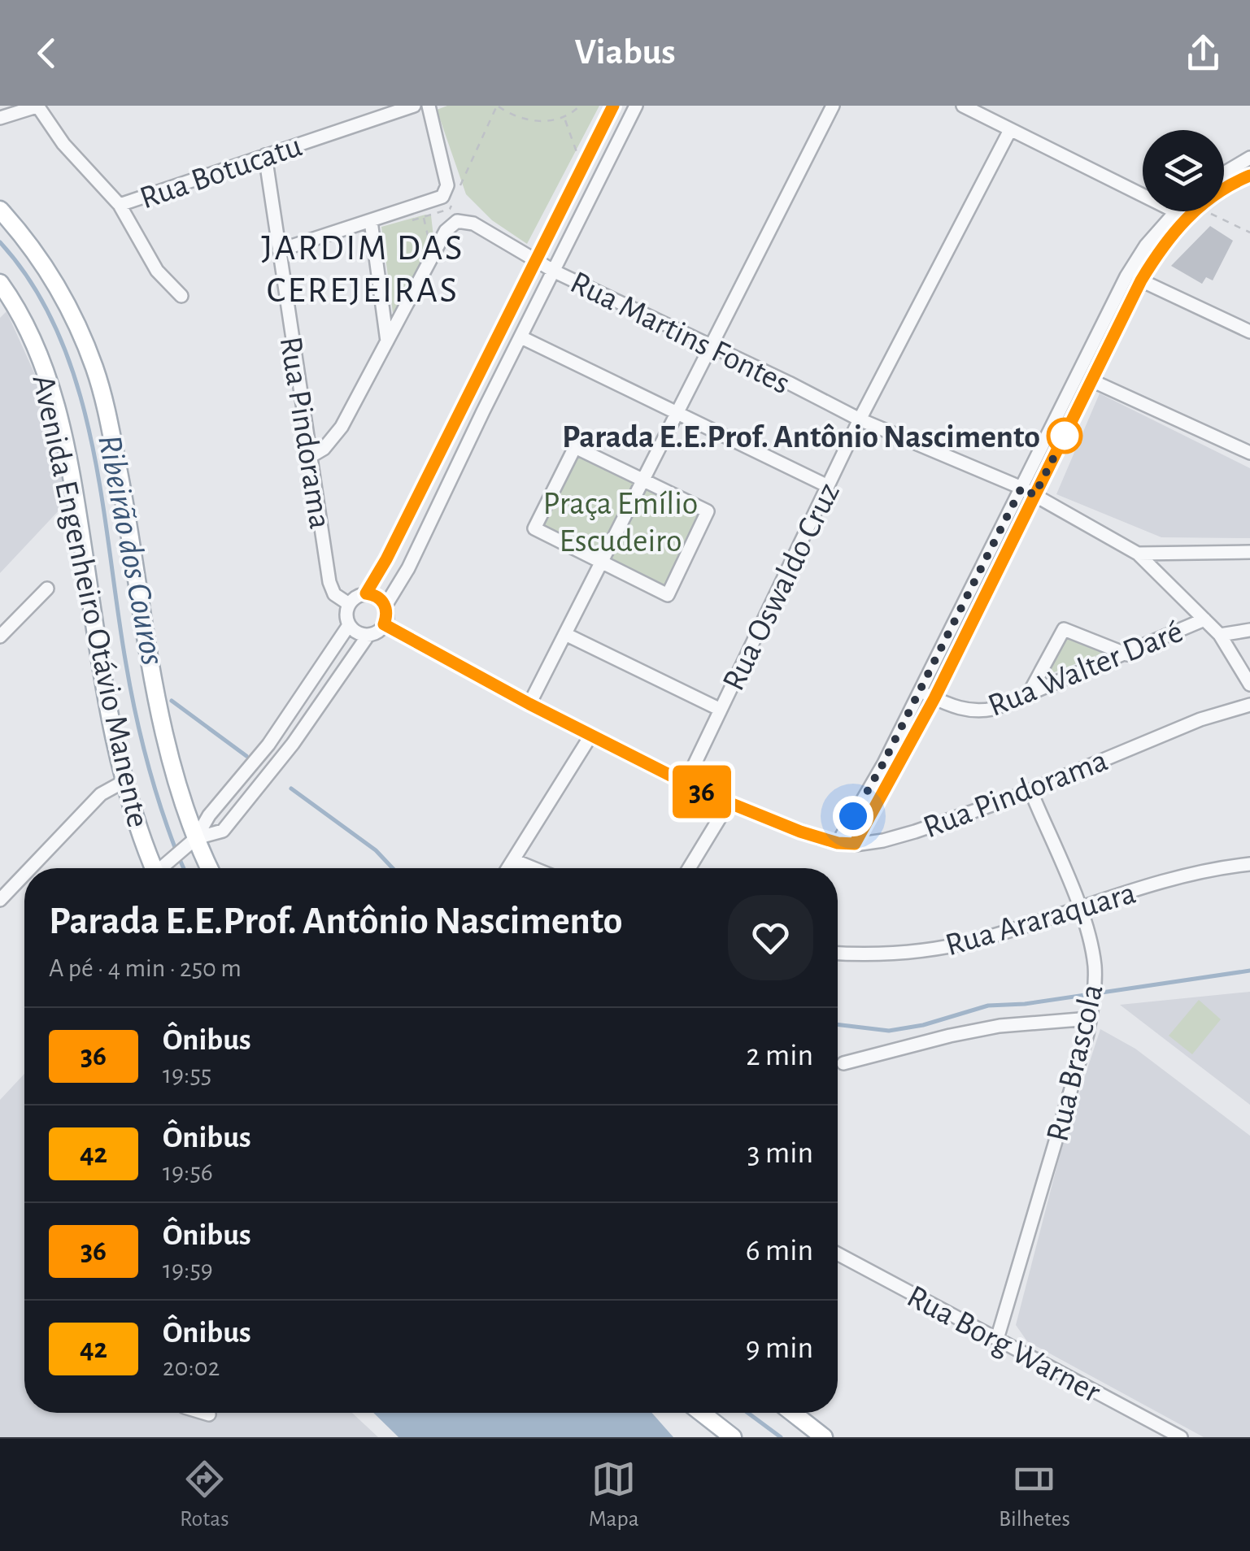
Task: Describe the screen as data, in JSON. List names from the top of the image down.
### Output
{
  "streets": {
    "main road": ["Avenida Engenheiro Otávio Manente"],
    "street": [
      "Rua Botucatu",
      "Rua Martins Fontes",
      "Rua Pindorama",
      "Rua Oswaldo Cruz",
      "Rua Walter Daré",
      "Rua Araraquara",
      "Rua Brascola",
      "Rua Borg Warner"
    ]
  },
  "crossings": [
    ["Rua Botucatu", "Rua Pindorama"],
    ["Rua Martins Fontes", "Rua Oswaldo Cruz"],
    ["Rua Pindorama", "Rua Oswaldo Cruz"],
    ["Rua Pindorama", "Rua Brascola"],
    ["Rua Araraquara", "Rua Brascola"],
    ["Rua Brascola", "Rua Borg Warner"]
  ],
  "districts": ["JARDIM DAS CEREJEIRAS"],
  "water": ["Ribeirão dos Couros"],
  "parks": ["Praça Emílio Escudeiro"],
  "places": ["Parada E.E.Prof. Antônio Nascimento"],
  "lines": ["bus line 36"],
  "page": {
    "header": "Viabus",
    "on_map": "36",
    "heading": ["Parada E.E.Prof. Antônio Nascimento", "A pé · 4 min · 250 m"],
    "list": [
      {
        "mark": "36",
        "name": "Ônibus",
        "note": "19:55",
        "value": "2 min"
      },
      {
        "mark": "42",
        "name": "Ônibus",
        "note": "19:56",
        "value": "3 min"
      },
      {
        "mark": "36",
        "name": "Ônibus",
        "note": "19:59",
        "value": "6 min"
      },
      {
        "mark": "42",
        "name": "Ônibus",
        "note": "20:02",
        "value": "9 min"
      }
    ],
    "tabs": ["Rotas", "Mapa", "Bilhetes"]
  }
}
